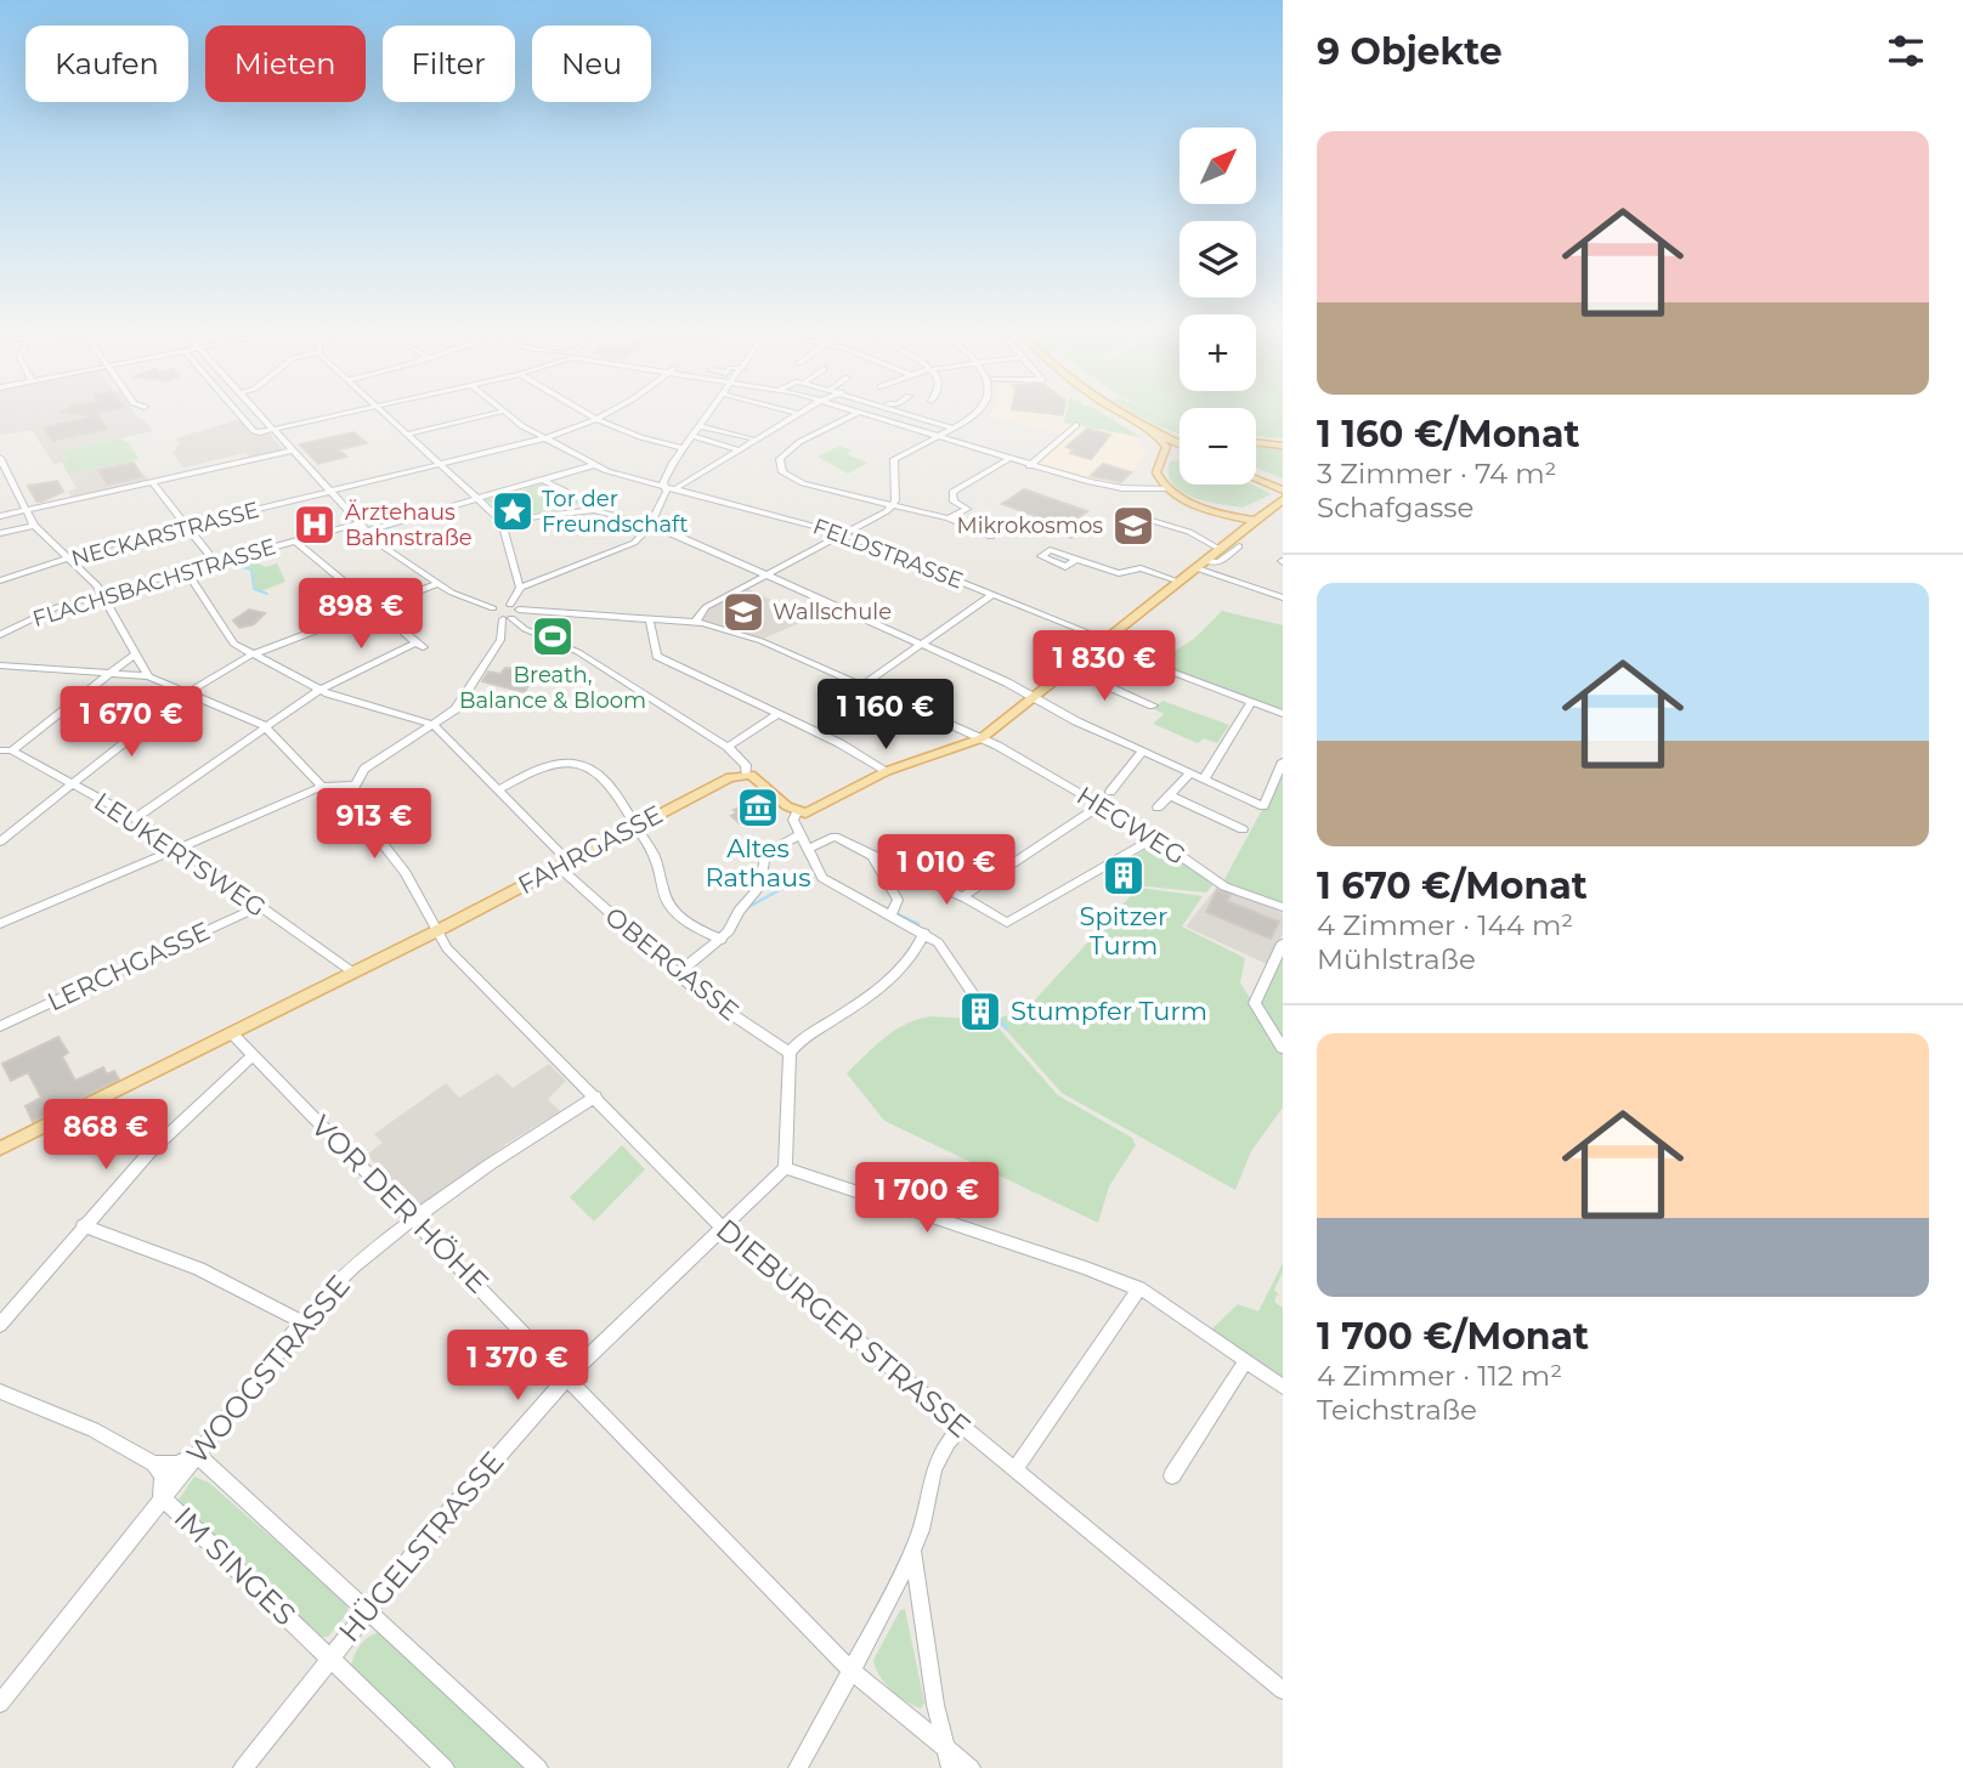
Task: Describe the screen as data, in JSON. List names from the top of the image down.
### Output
{
  "streets": {
    "main road": ["FAHRGASSE"],
    "street": [
      "NECKARSTRASSE",
      "FELDSTRASSE",
      "FLACHSBACHSTRASSE",
      "HEGWEG",
      "LEUKERTSWEG",
      "OBERGASSE",
      "LERCHGASSE",
      "VOR DER HÖHE",
      "DIEBURGER STRASSE",
      "WOOGSTRASSE",
      "HÜGELSTRASSE",
      "IM SINGES"
    ]
  },
  "crossings": [
    ["NECKARSTRASSE", "FELDSTRASSE"],
    ["FELDSTRASSE", "FLACHSBACHSTRASSE"],
    ["FAHRGASSE", "LEUKERTSWEG"],
    ["FAHRGASSE", "OBERGASSE"],
    ["FAHRGASSE", "VOR DER HÖHE"],
    ["FAHRGASSE", "DIEBURGER STRASSE"],
    ["LEUKERTSWEG", "LERCHGASSE"],
    ["VOR DER HÖHE", "WOOGSTRASSE"],
    ["VOR DER HÖHE", "HÜGELSTRASSE"],
    ["DIEBURGER STRASSE", "WOOGSTRASSE"],
    ["DIEBURGER STRASSE", "HÜGELSTRASSE"],
    ["WOOGSTRASSE", "IM SINGES"],
    ["HÜGELSTRASSE", "IM SINGES"]
  ],
  "places": {
    "place": ["Tor der Freundschaft"],
    "hospital": ["Ärztehaus Bahnstraße"],
    "school or university": ["Mikrokosmos", "Wallschule"],
    "sports": ["Breath, Balance & Bloom"],
    "museum": ["Altes Rathaus"],
    "building": ["Spitzer Turm", "Stumpfer Turm"]
  },
  "north": "top right",
  "page": {
    "heading": "9 Objekte",
    "chip": [
      "Kaufen",
      "Mieten",
      "Filter",
      "Neu"
    ],
    "list": [
      {
        "name": "1 160 €/Monat",
        "note": "3 Zimmer · 74 m² · Schafgasse"
      },
      {
        "name": "1 670 €/Monat",
        "note": "4 Zimmer · 144 m² · Mühlstraße"
      },
      {
        "name": "1 700 €/Monat",
        "note": "4 Zimmer · 112 m² · Teichstraße"
      }
    ],
    "map_buttons": ["+", "−"],
    "price": [
      "898 €",
      "1 830 €",
      "1 160 €",
      "1 670 €",
      "913 €",
      "1 010 €",
      "868 €",
      "1 700 €",
      "1 370 €"
    ]
  }
}
